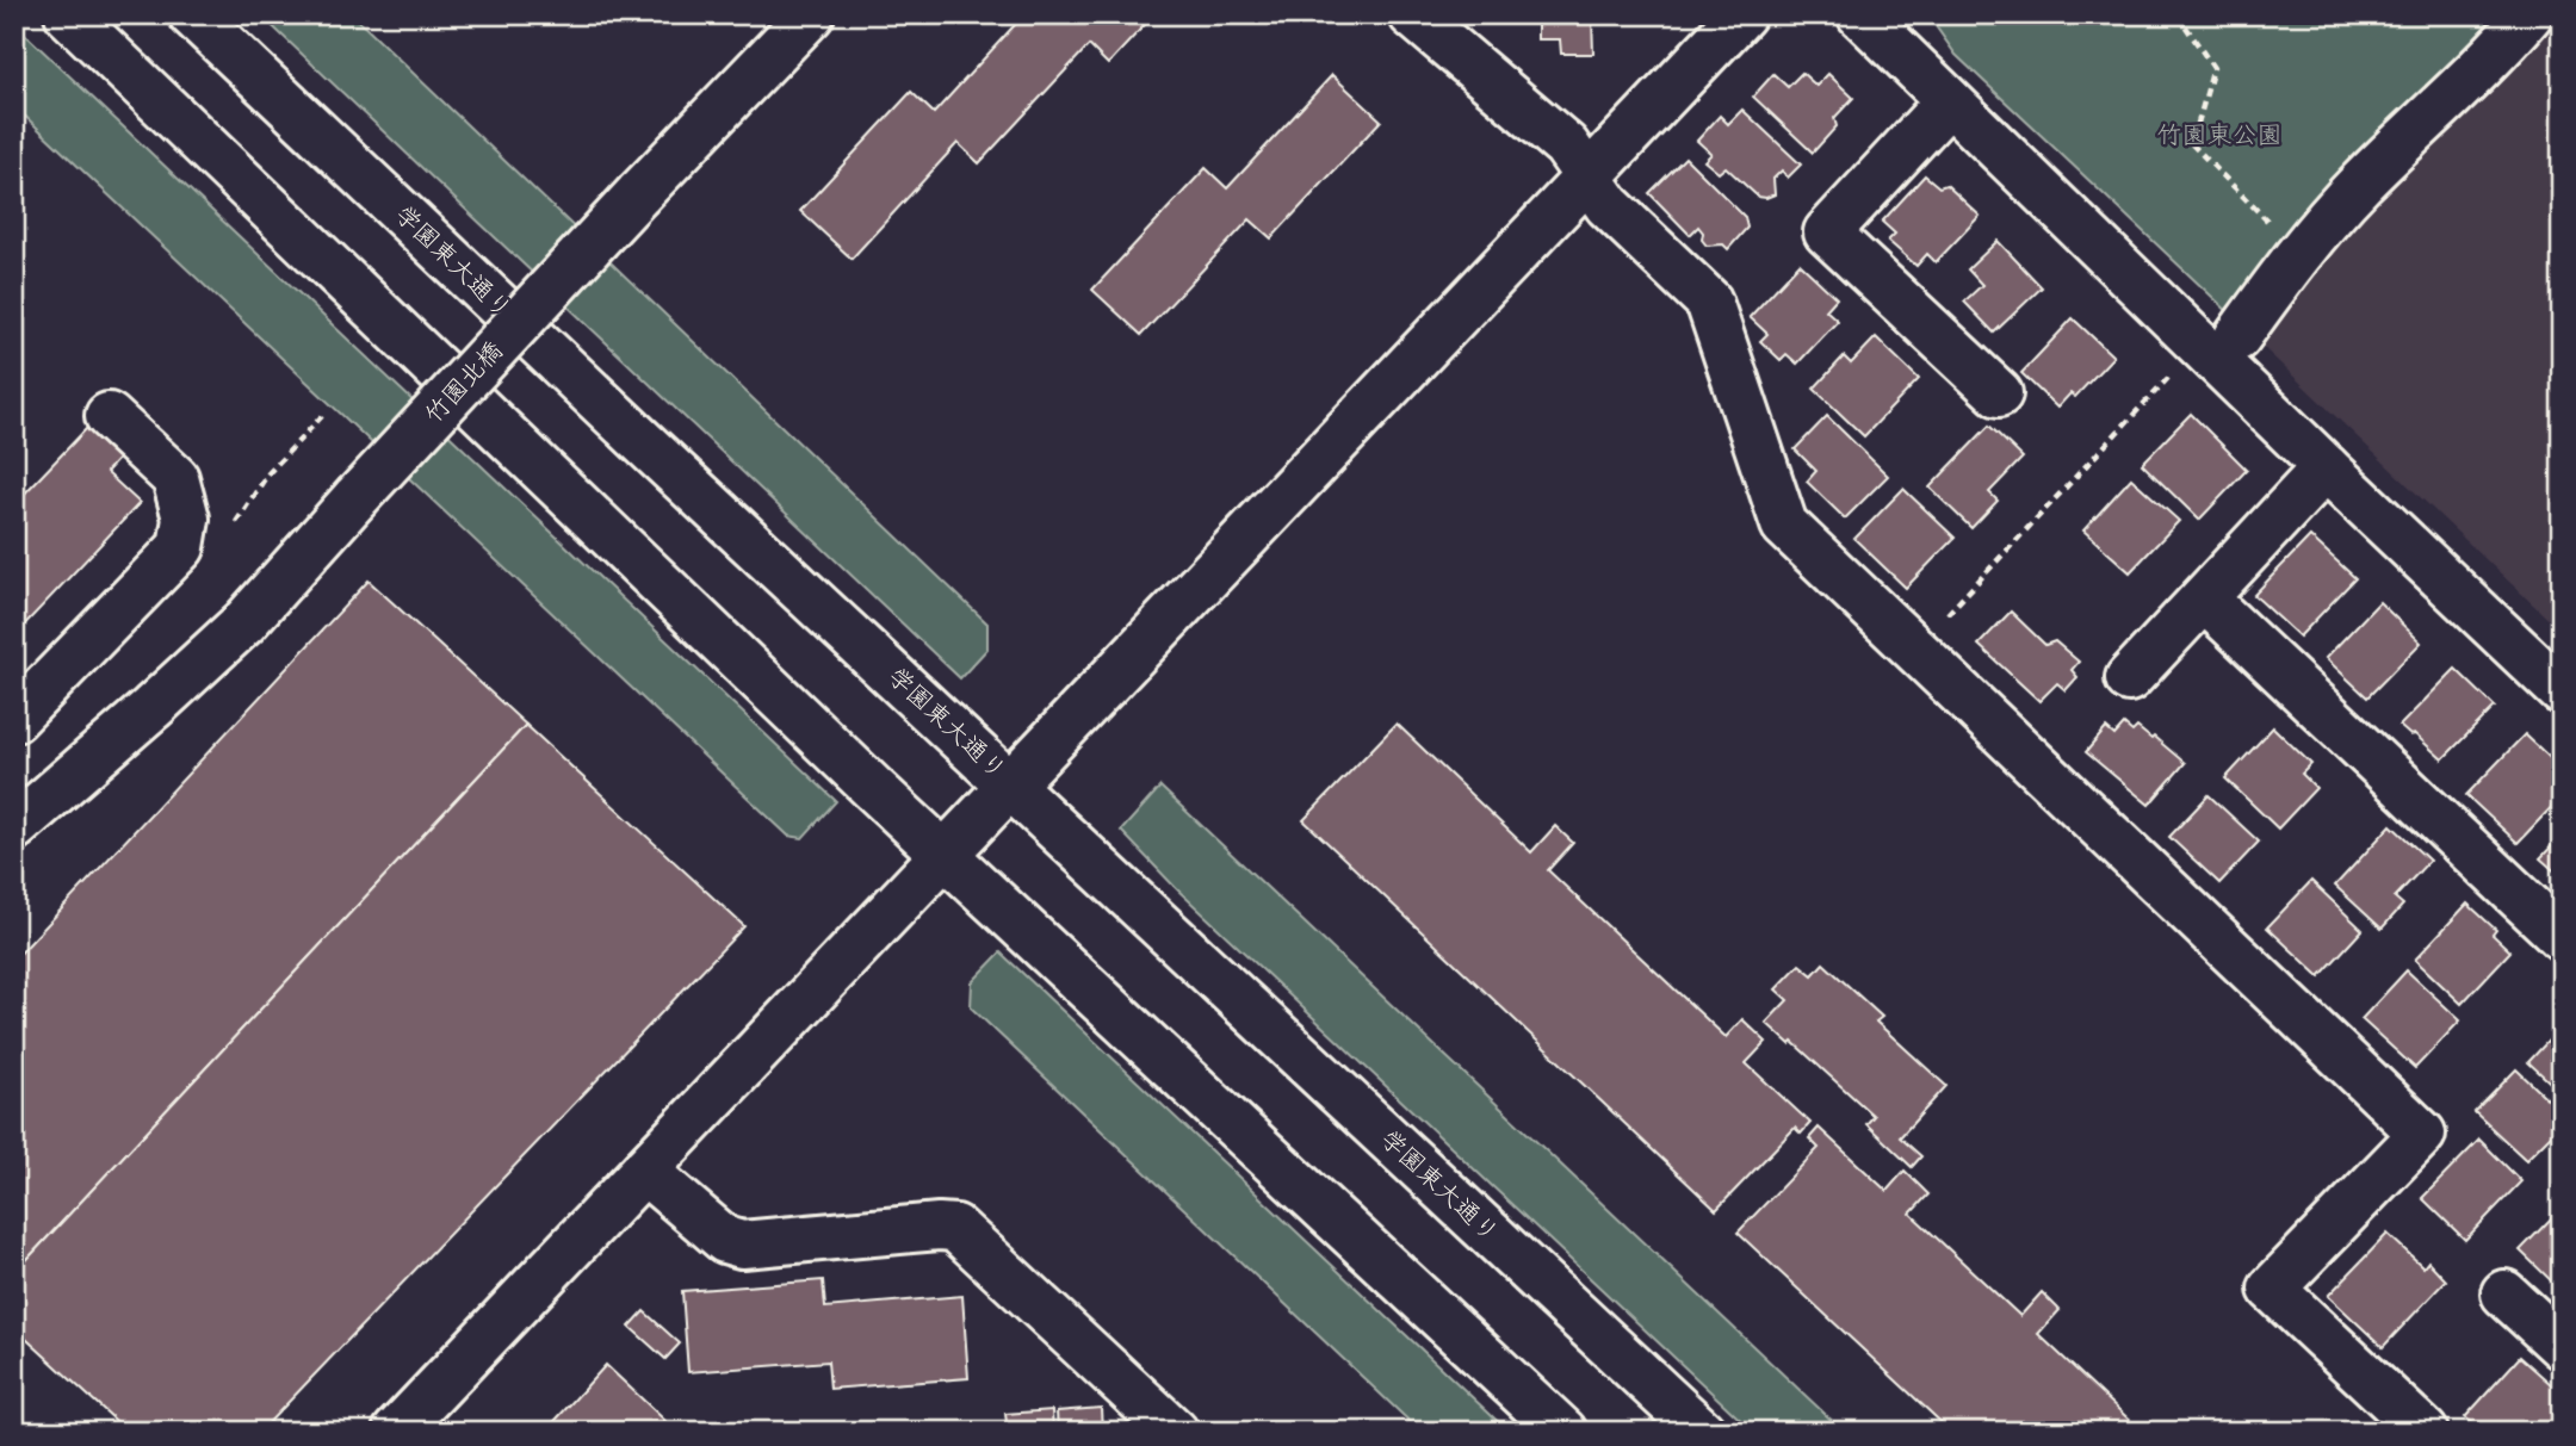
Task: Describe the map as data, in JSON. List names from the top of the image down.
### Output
{
  "streets": {
    "street": ["学園東大通り", "竹園北橋"]
  },
  "parks": ["竹園東公園"]
}
